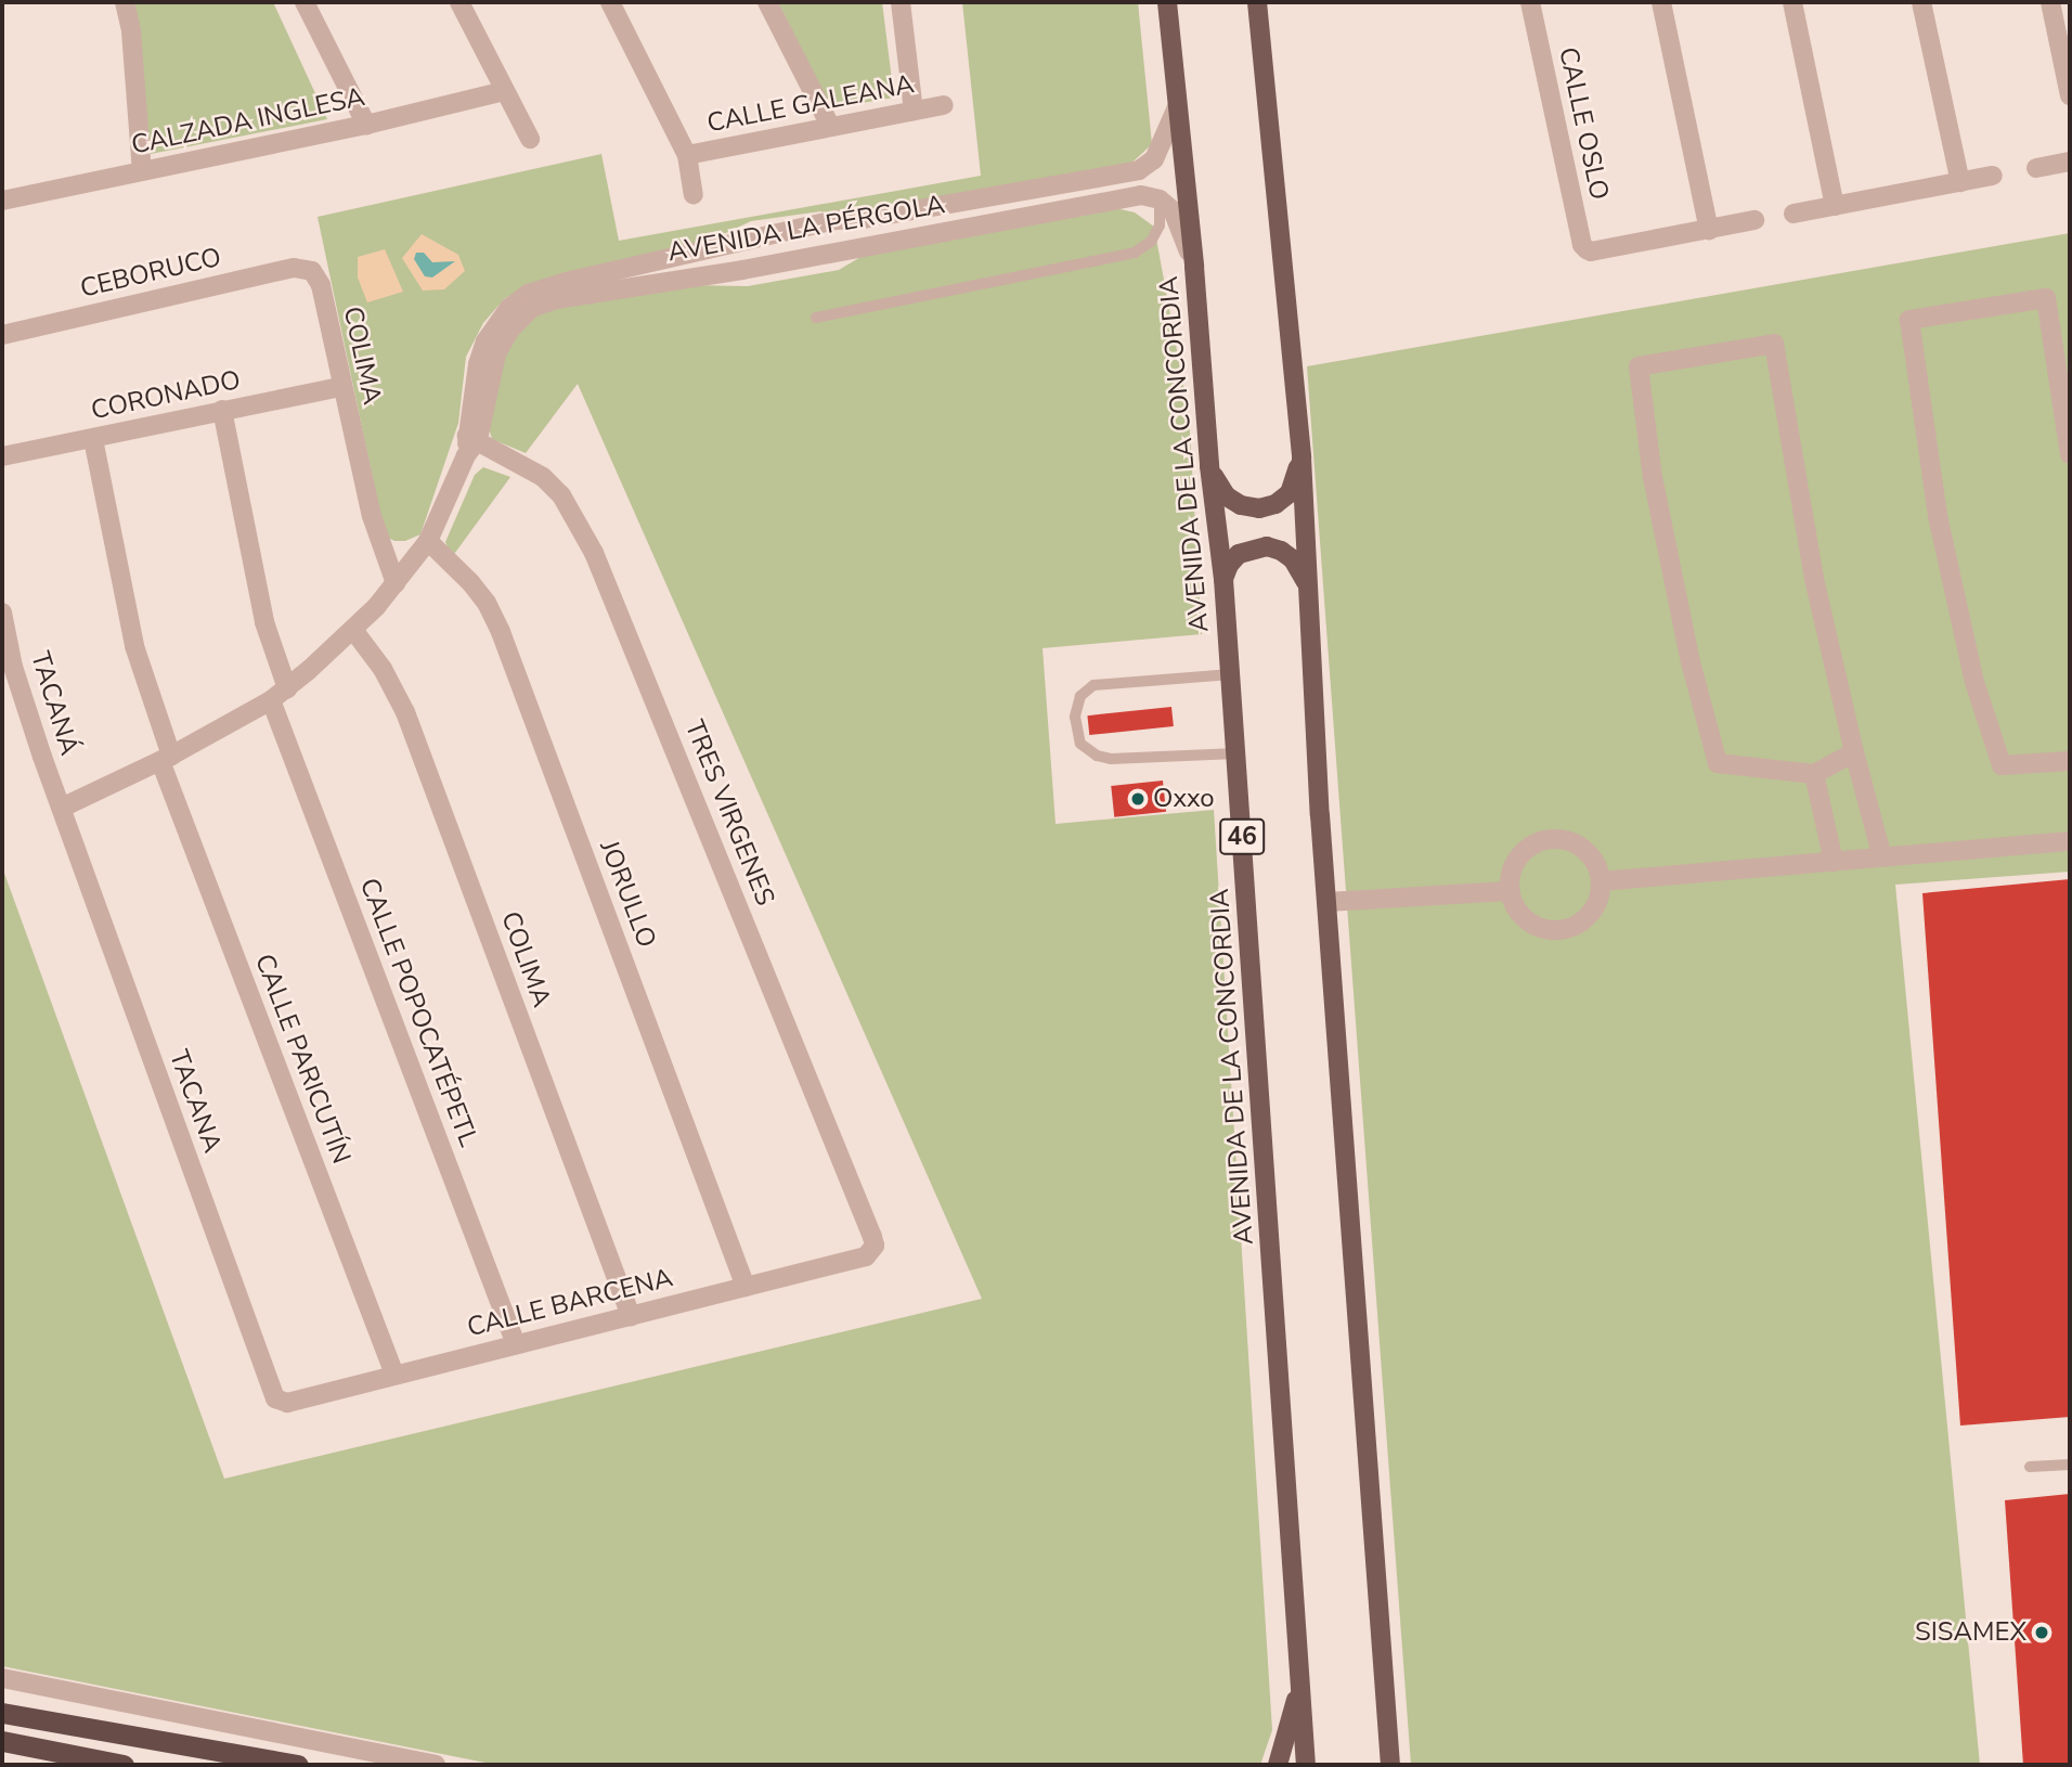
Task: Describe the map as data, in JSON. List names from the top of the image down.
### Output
{
  "streets": {
    "main road": ["AVENIDA DE LA CONCORDIA", "46"],
    "street": [
      "CALLE GALEANA",
      "CALZADA INGLESA",
      "CALLE OSLO",
      "AVENIDA LA PÉRGOLA",
      "CEBORUCO",
      "COLIMA",
      "CORONADO",
      "TACANÁ",
      "TRES VIRGENES",
      "JORULLO",
      "CALLE POPOCATÉPETL",
      "CALLE PARICUTÍN",
      "TACANA",
      "CALLE BARCENA"
    ]
  },
  "crossings": [
    ["AVENIDA LA PÉRGOLA", "AVENIDA DE LA CONCORDIA"],
    ["AVENIDA LA PÉRGOLA", "TRES VIRGENES"],
    ["CEBORUCO", "COLIMA"],
    ["COLIMA", "CORONADO"],
    ["COLIMA", "CALLE BARCENA"],
    ["CORONADO", "CALLE PARICUTÍN"],
    ["TACANÁ", "TACANA"],
    ["TRES VIRGENES", "CALLE BARCENA"],
    ["JORULLO", "CALLE BARCENA"],
    ["CALLE POPOCATÉPETL", "CALLE BARCENA"],
    ["CALLE PARICUTÍN", "CALLE BARCENA"],
    ["TACANA", "CALLE BARCENA"]
  ],
  "places": ["Oxxo", "SISAMEX"]
}
